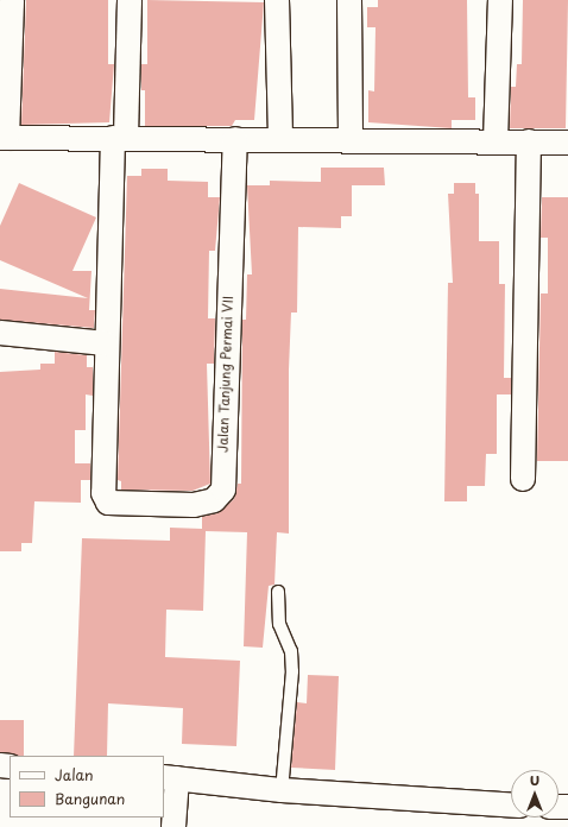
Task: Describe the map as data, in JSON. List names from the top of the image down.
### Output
{
  "streets": {
    "street": ["Jalan Tanjung Permai VII"]
  },
  "legend": ["Jalan", "Bangunan"],
  "north": "top"
}
